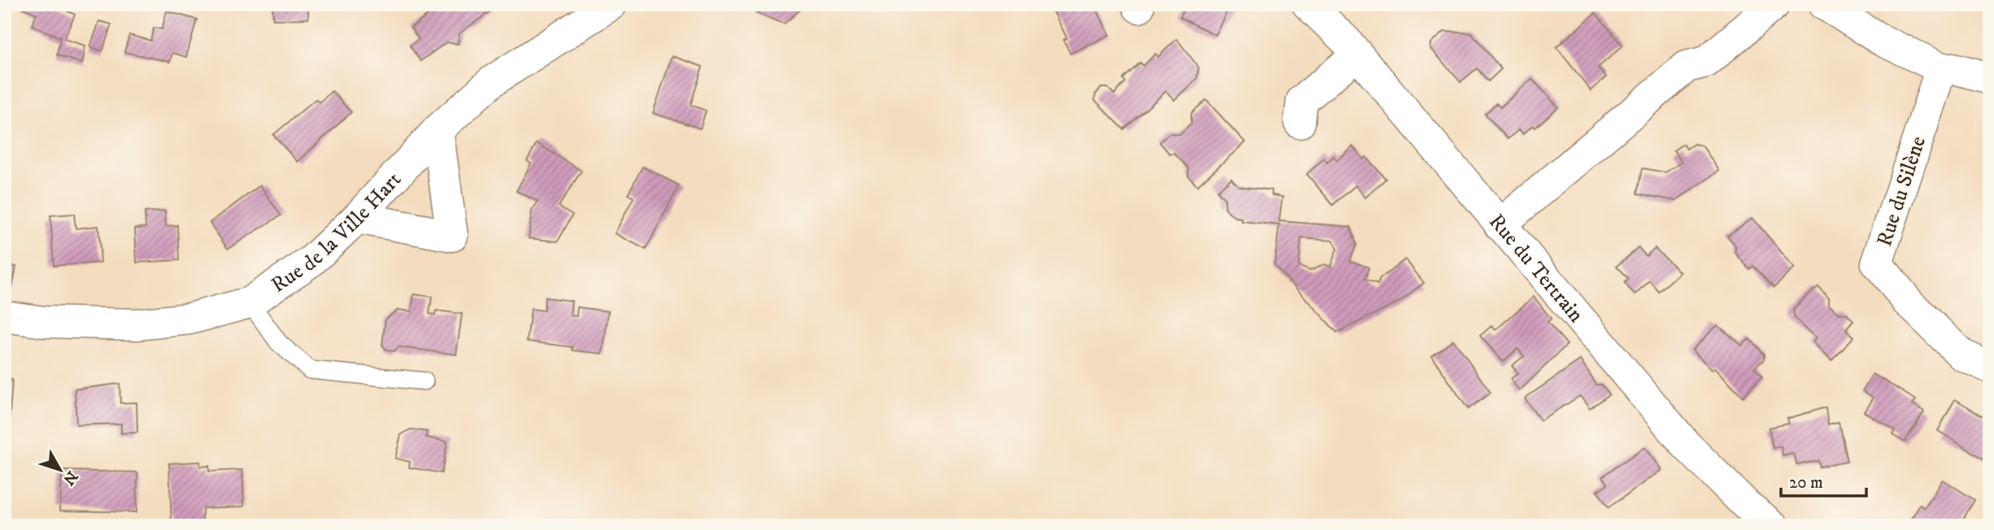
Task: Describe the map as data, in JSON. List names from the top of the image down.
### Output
{
  "streets": {
    "street": ["Rue du Silène", "Rue de la Ville Hart", "Rue du Tertrain"]
  },
  "scale_bar": "20 m",
  "north": "bottom right"
}
